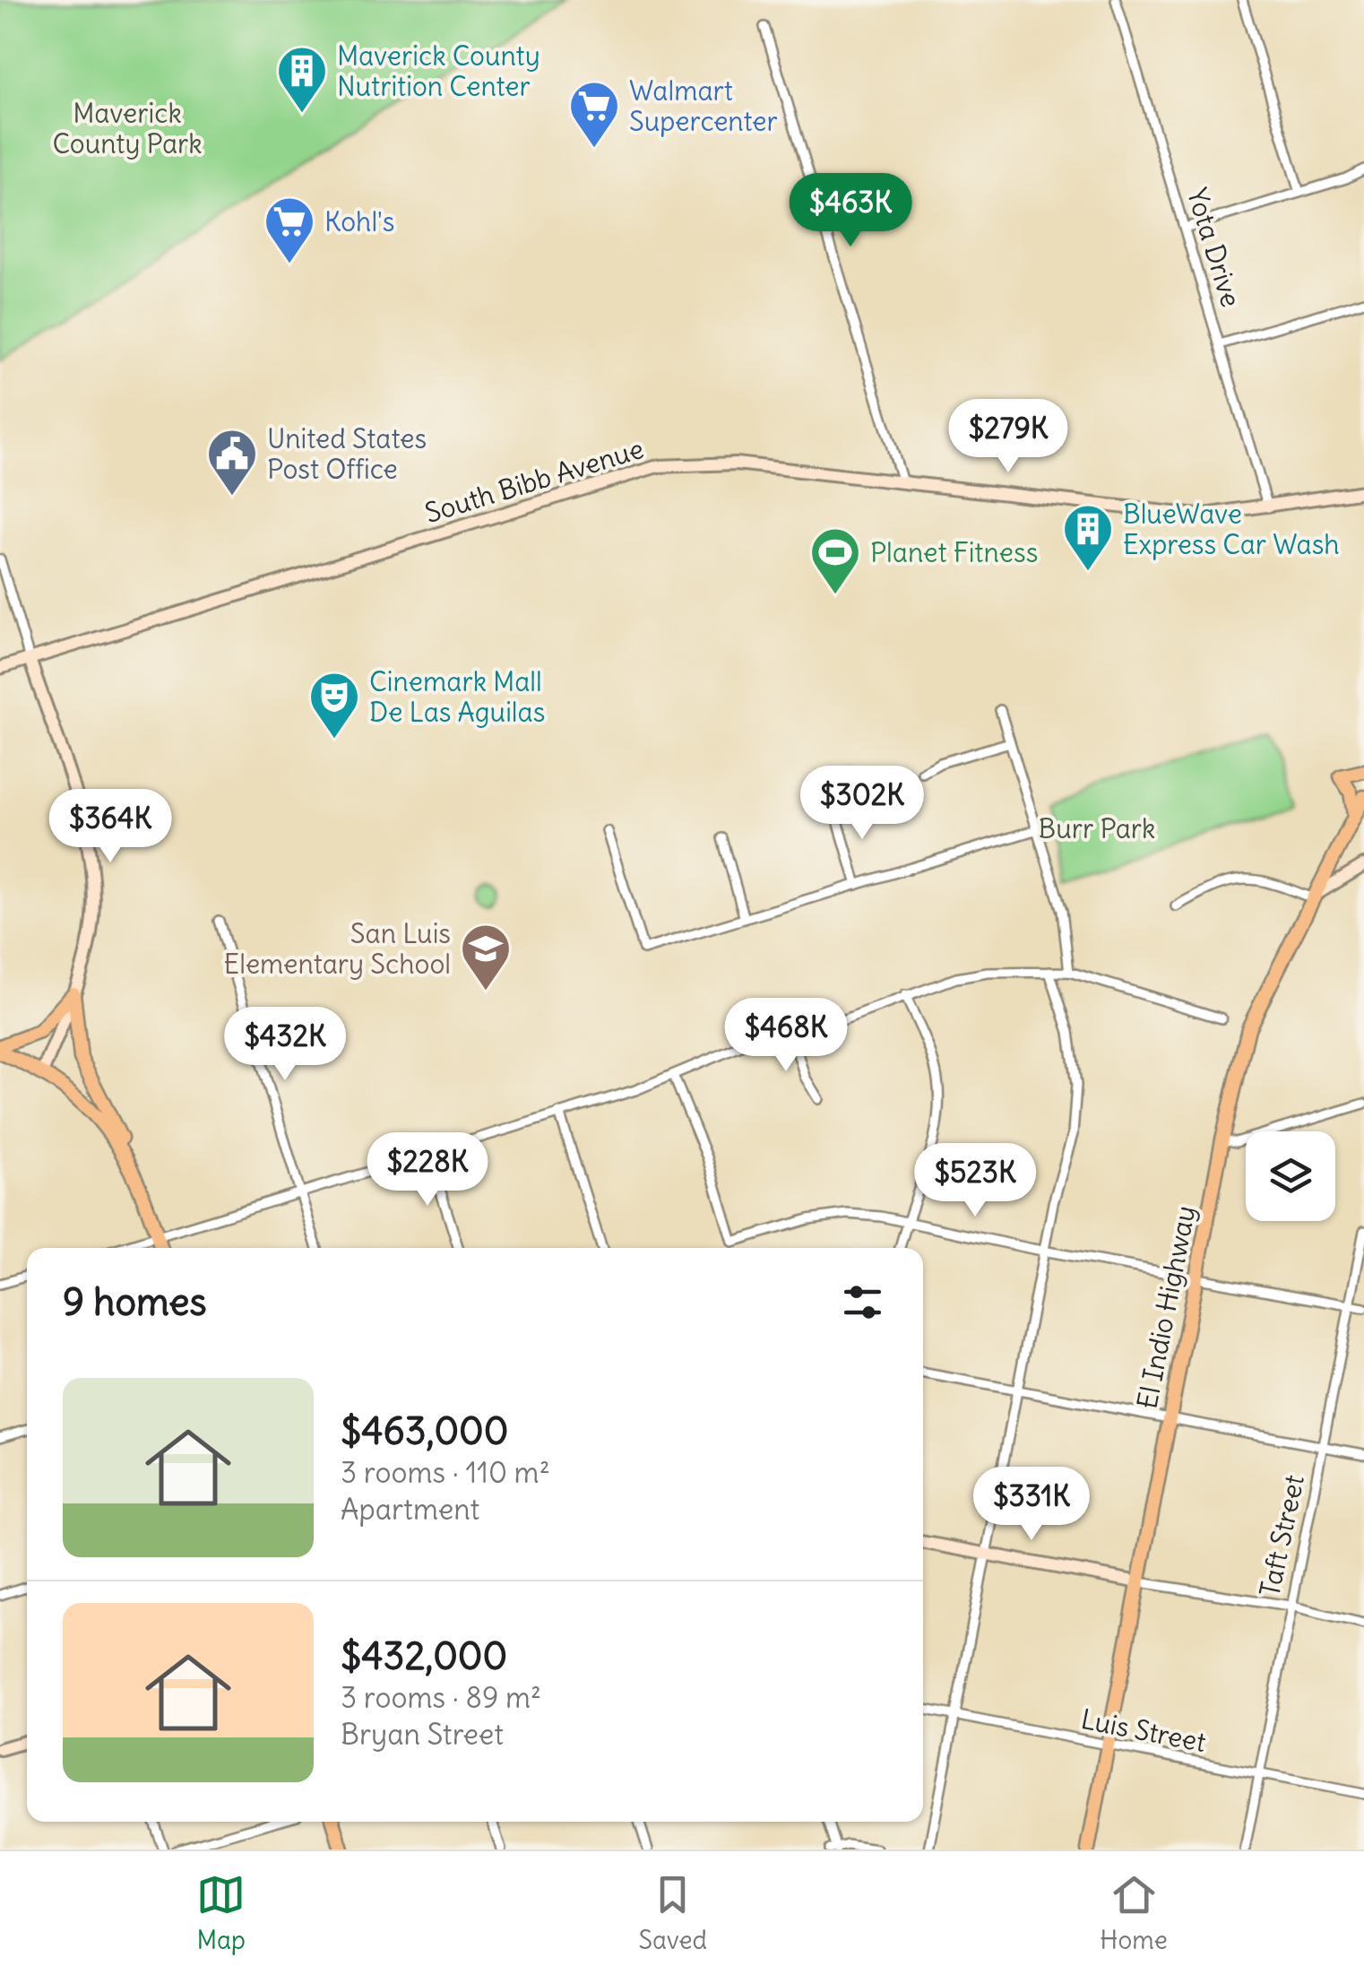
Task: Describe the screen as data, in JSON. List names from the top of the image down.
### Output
{
  "streets": {
    "main road": ["South Bibb Avenue", "El Indio Highway"],
    "street": ["Yota Drive", "Taft Street", "Luis Street"]
  },
  "crossings": [
    ["Yota Drive", "South Bibb Avenue"],
    ["El Indio Highway", "Luis Street"],
    ["Taft Street", "Luis Street"]
  ],
  "parks": ["Maverick County Park", "Burr Park"],
  "places": {
    "building": ["Maverick County Nutrition Center", "BlueWave Express Car Wash"],
    "supermarket": ["Walmart Supercenter", "Kohl's"],
    "public building": ["United States Post Office"],
    "sports": ["Planet Fitness"],
    "theatre": ["Cinemark Mall De Las Aguilas"],
    "school or university": ["San Luis Elementary School"]
  },
  "page": {
    "price": [
      "$463K",
      "$279K",
      "$302K",
      "$364K",
      "$468K",
      "$432K",
      "$228K",
      "$523K",
      "$331K"
    ],
    "heading": "9 homes",
    "list": [
      {
        "name": "$463,000",
        "note": "3 rooms · 110 m² · Apartment"
      },
      {
        "name": "$432,000",
        "note": "3 rooms · 89 m² · Bryan Street"
      }
    ],
    "tabs": ["Map", "Saved", "Home"]
  }
}
